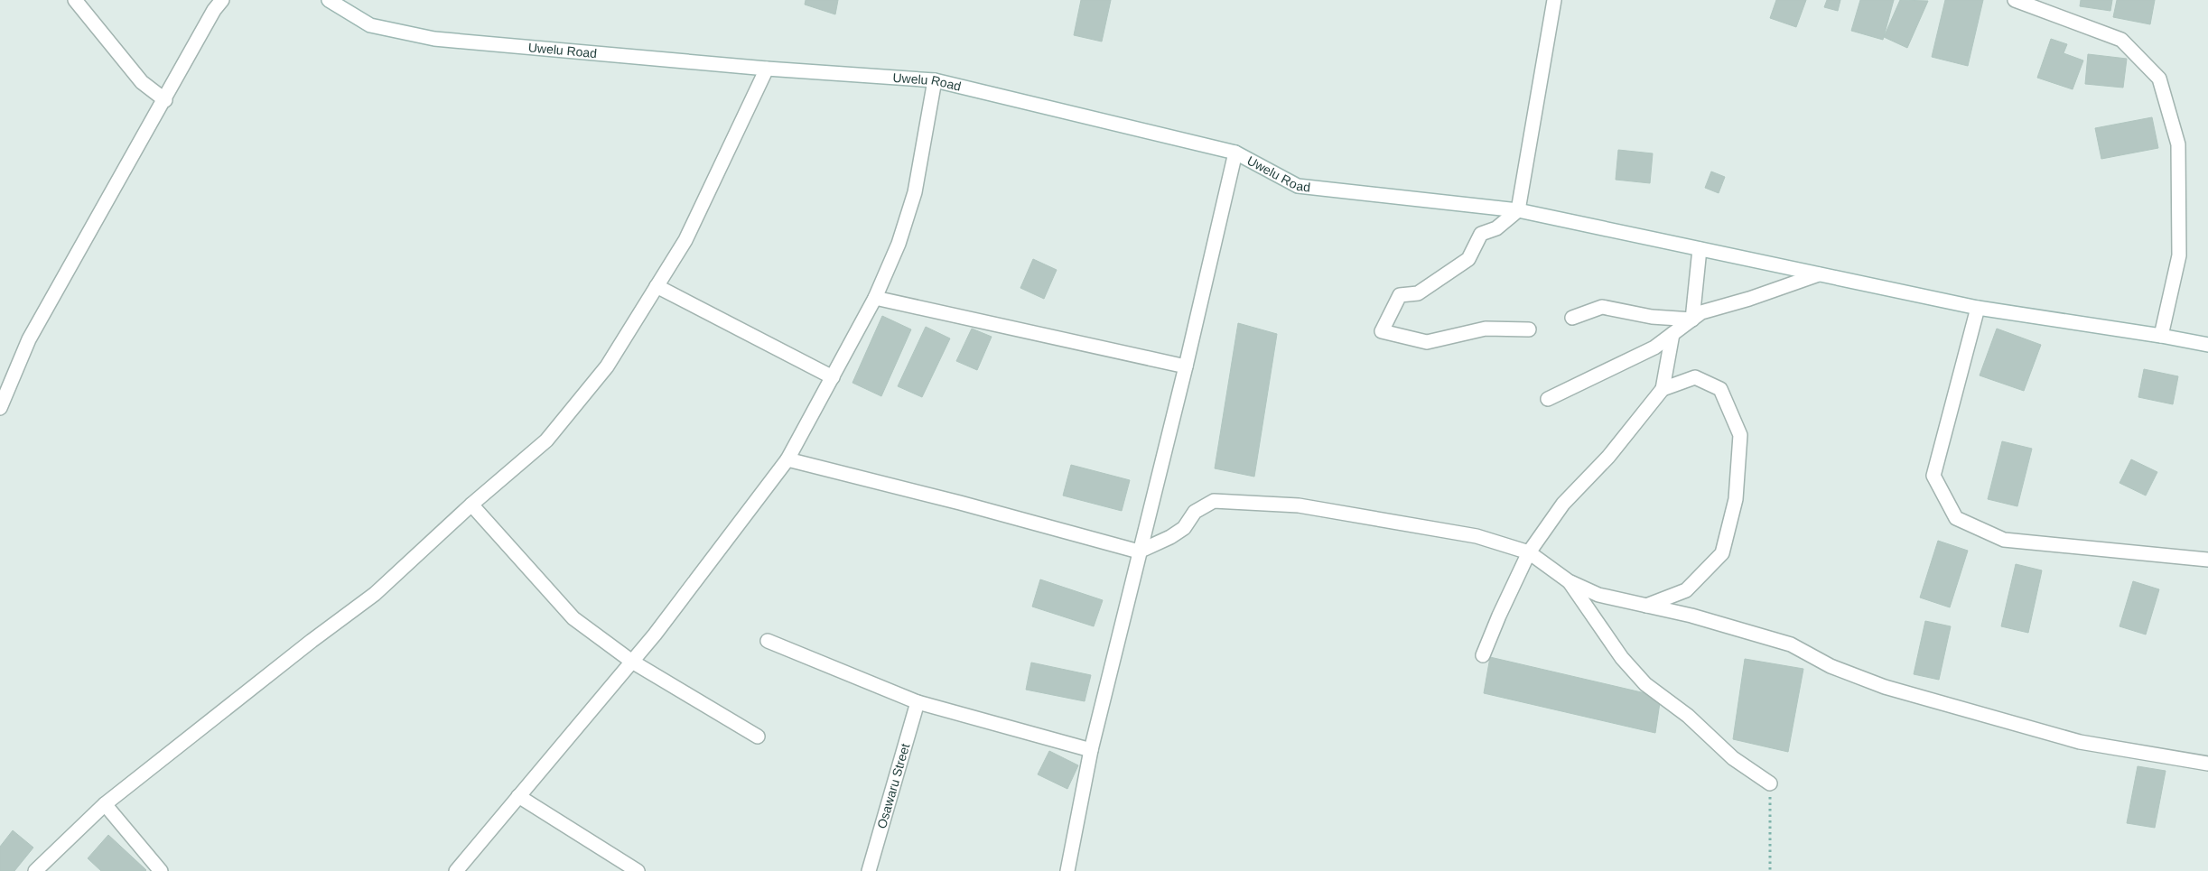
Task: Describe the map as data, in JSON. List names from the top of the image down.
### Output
{
  "streets": {
    "street": ["Uwelu Road", "Osawaru Street"]
  }
}
